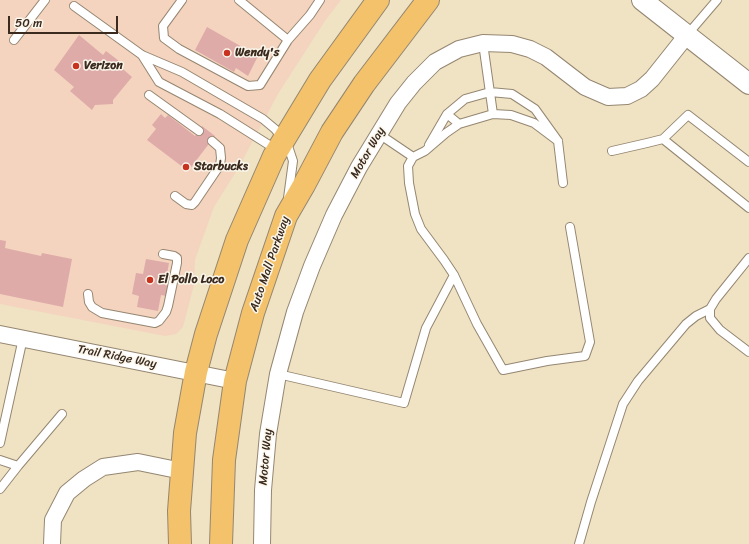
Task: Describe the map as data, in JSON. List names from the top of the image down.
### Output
{
  "streets": {
    "main road": ["Auto Mall Parkway"],
    "street": ["Motor Way", "Trail Ridge Way"]
  },
  "crossings": [
    ["Auto Mall Parkway", "Trail Ridge Way"]
  ],
  "places": [
    "Wendy's",
    "Verizon",
    "Starbucks",
    "El Pollo Loco"
  ],
  "scale_bar": "50 m"
}
